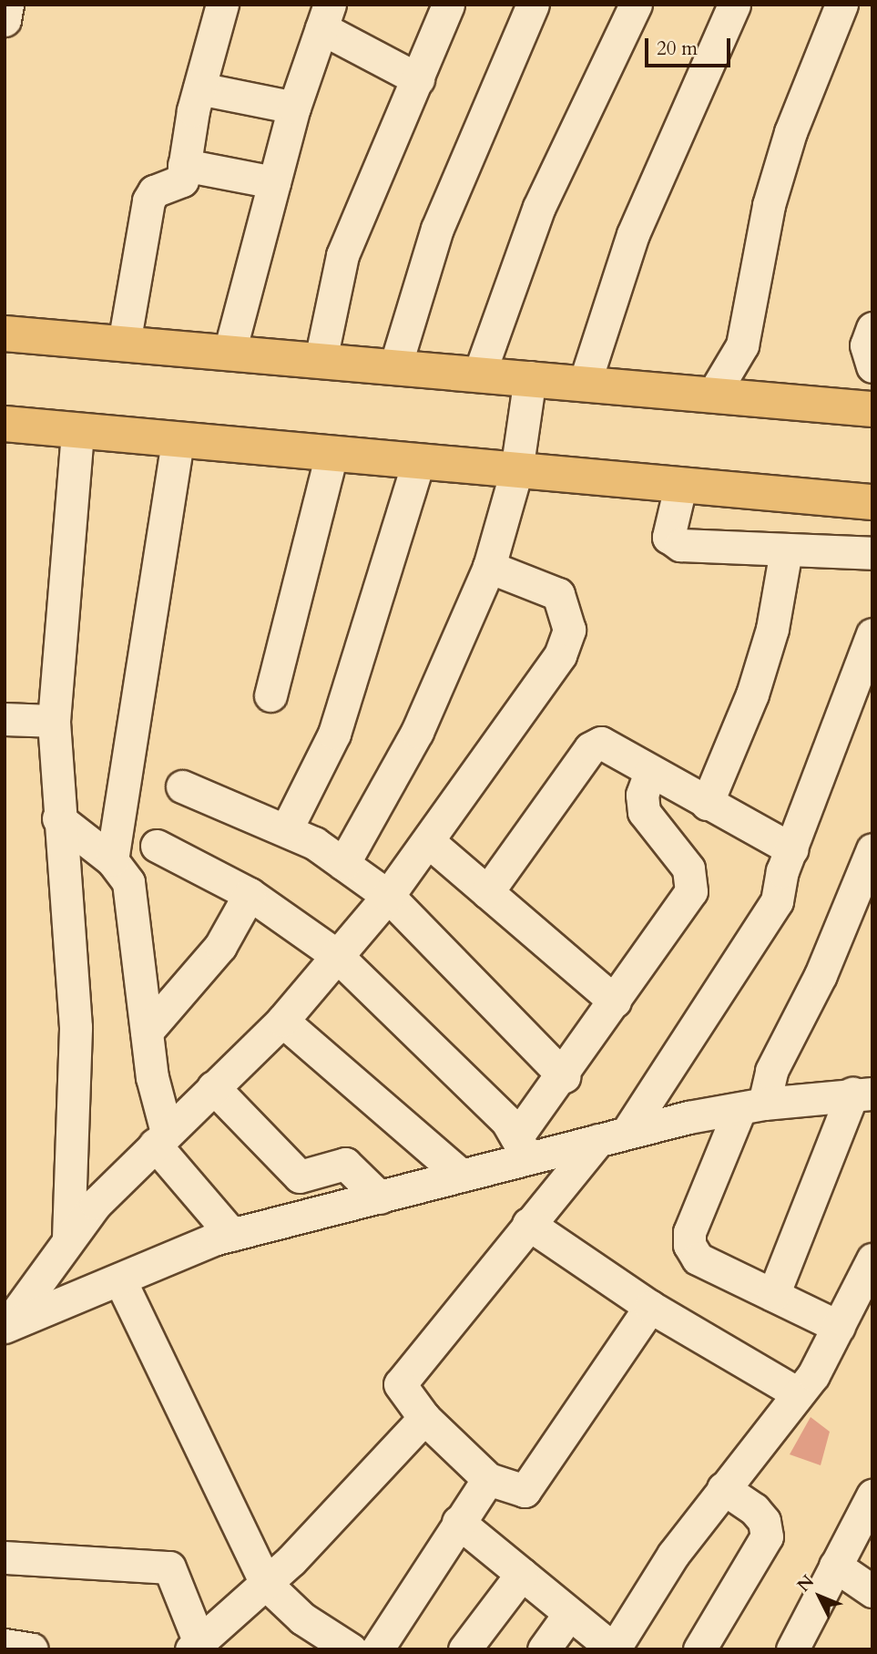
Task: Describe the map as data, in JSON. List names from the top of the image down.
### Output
{
  "scale_bar": "20 m",
  "north": "top left"
}
